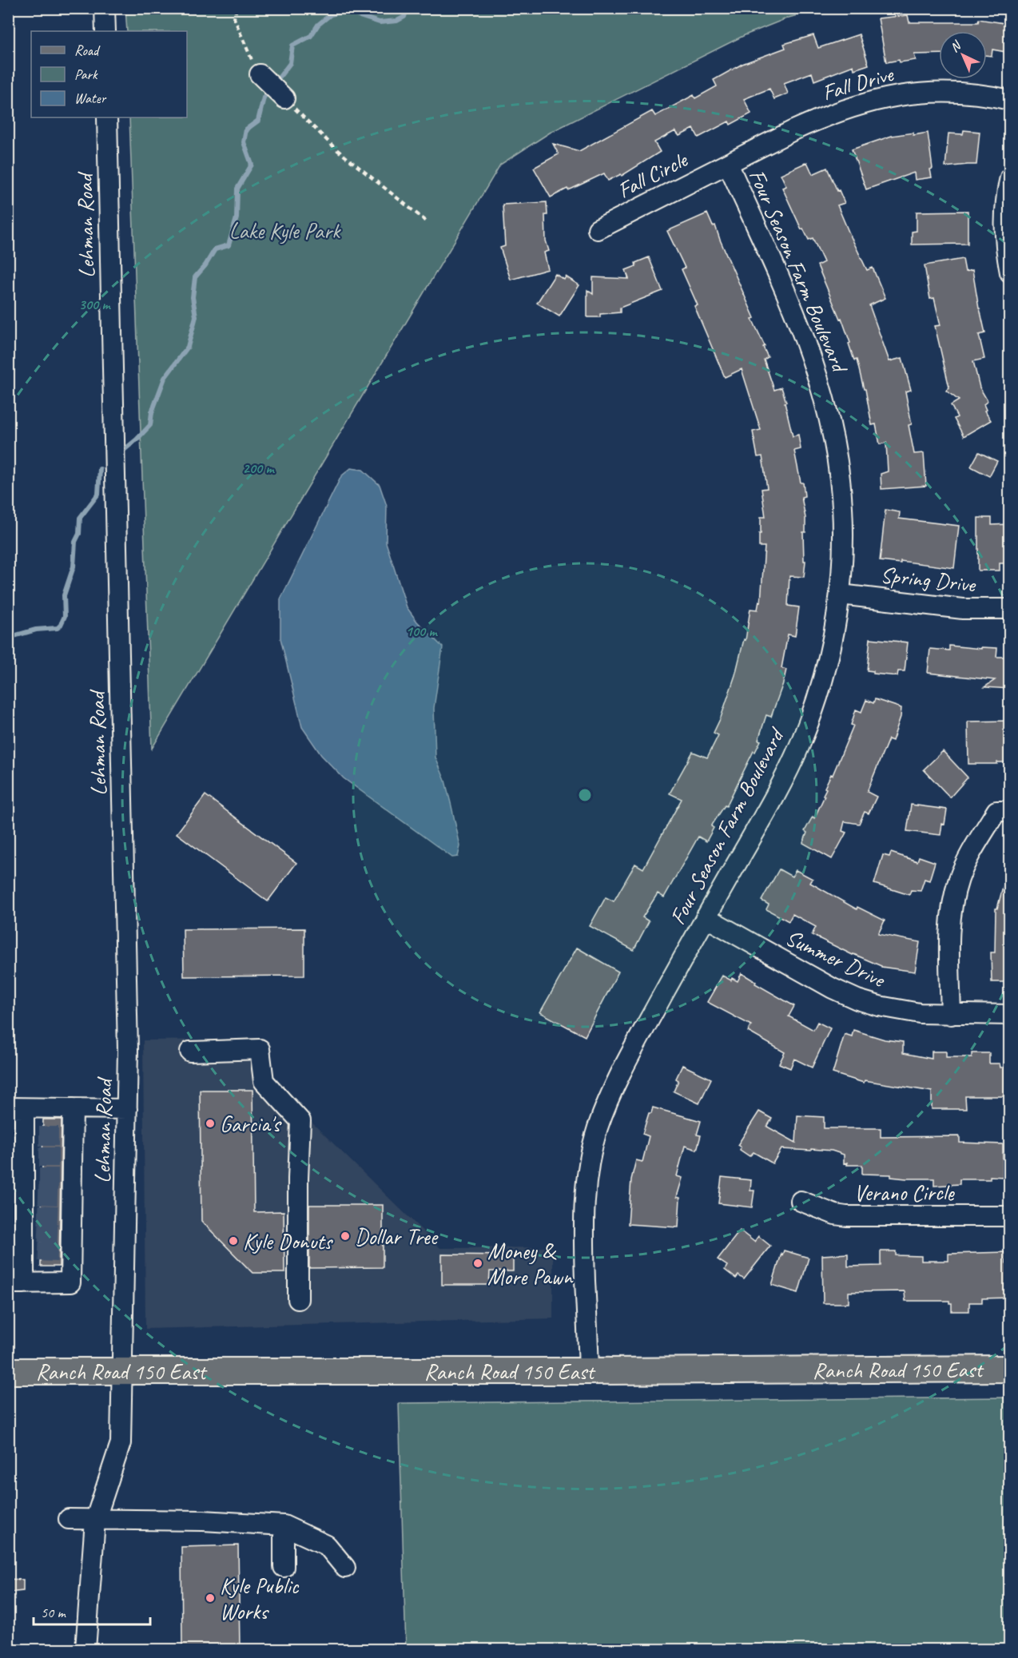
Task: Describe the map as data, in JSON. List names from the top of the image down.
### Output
{
  "streets": {
    "main road": ["Ranch Road 150 East"],
    "street": [
      "Fall Drive",
      "Fall Circle",
      "Lehman Road",
      "Four Season Farm Boulevard",
      "Spring Drive",
      "Summer Drive",
      "Verano Circle"
    ]
  },
  "crossings": [
    ["Fall Drive", "Fall Circle"],
    ["Fall Drive", "Four Season Farm Boulevard"],
    ["Fall Circle", "Four Season Farm Boulevard"],
    ["Lehman Road", "Ranch Road 150 East"],
    ["Four Season Farm Boulevard", "Spring Drive"],
    ["Four Season Farm Boulevard", "Summer Drive"],
    ["Four Season Farm Boulevard", "Ranch Road 150 East"]
  ],
  "parks": ["Lake Kyle Park"],
  "places": [
    "Garcia's",
    "Dollar Tree",
    "Kyle Donuts",
    "Money & More Pawn",
    "Kyle Public Works"
  ],
  "legend": ["Road", "Park", "Water"],
  "scale_bar": "50 m",
  "north": "top left",
  "rings": ["300 m", "200 m", "100 m"]
}
